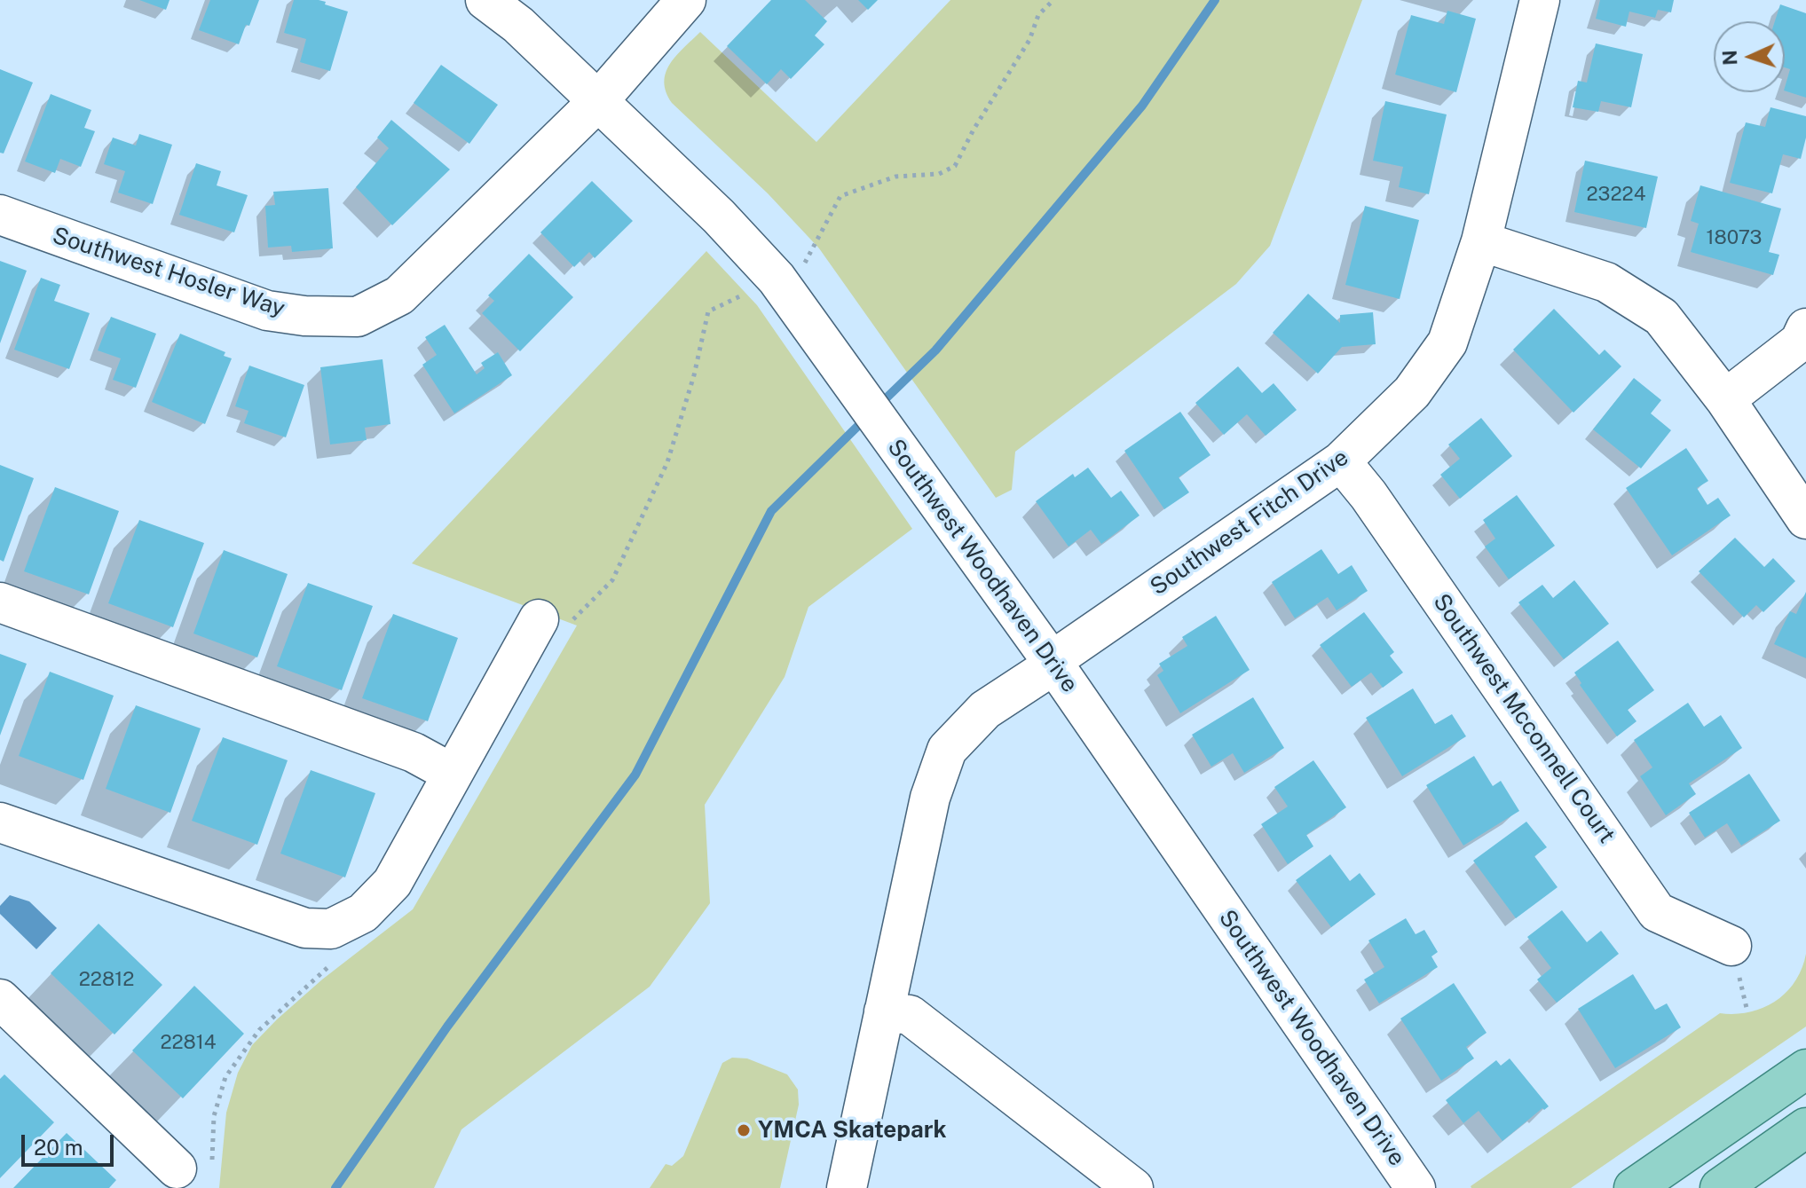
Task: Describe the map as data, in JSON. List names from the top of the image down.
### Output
{
  "streets": {
    "street": [
      "Southwest Hosler Way",
      "Southwest Fitch Drive",
      "Southwest Woodhaven Drive",
      "Southwest Mcconnell Court"
    ]
  },
  "crossings": [
    ["Southwest Hosler Way", "Southwest Woodhaven Drive"],
    ["Southwest Fitch Drive", "Southwest Woodhaven Drive"],
    ["Southwest Fitch Drive", "Southwest Mcconnell Court"]
  ],
  "places": ["YMCA Skatepark"],
  "house_numbers": [
    "23224",
    "18073",
    "22812",
    "22814"
  ],
  "scale_bar": "20 m",
  "north": "left"
}
